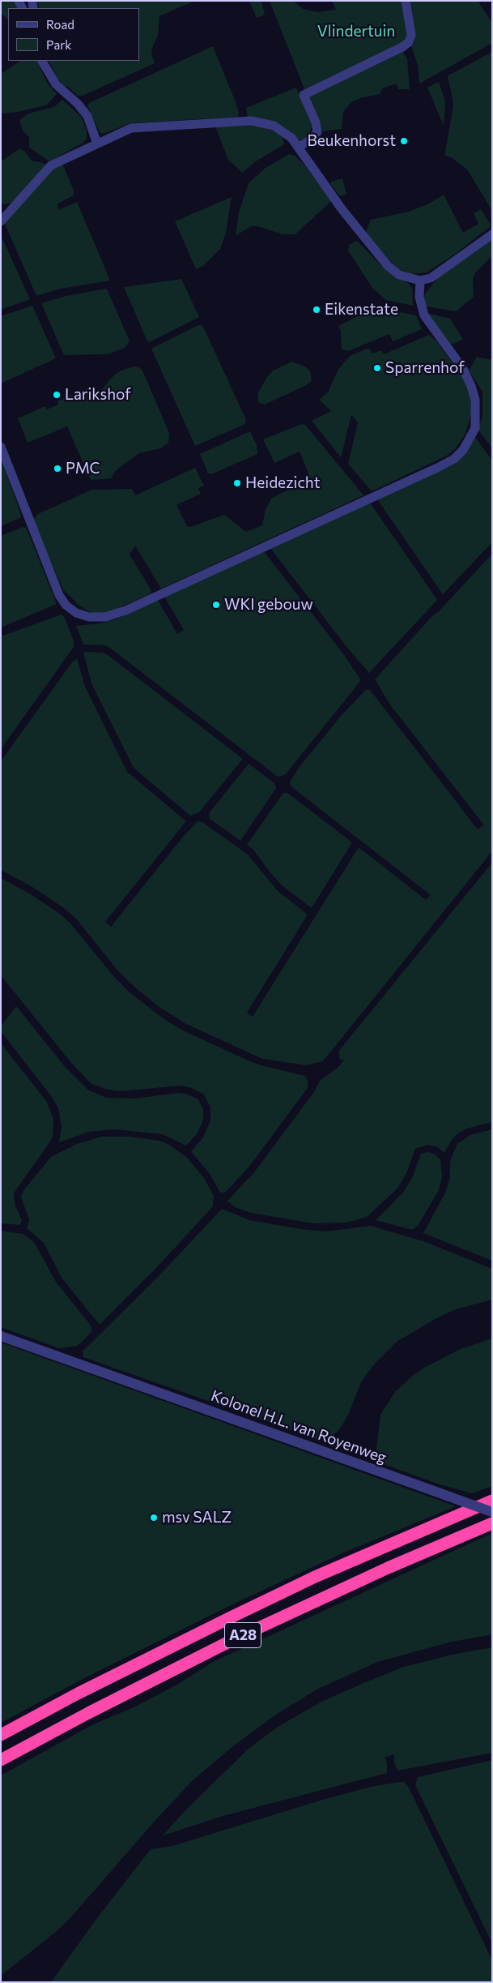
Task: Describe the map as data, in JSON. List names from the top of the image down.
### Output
{
  "streets": {
    "highway": ["A28"],
    "street": ["Kolonel H.L. van Royenweg"]
  },
  "parks": ["Vlindertuin"],
  "places": [
    "Beukenhorst",
    "Eikenstate",
    "Sparrenhof",
    "Larikshof",
    "PMC",
    "Heidezicht",
    "WKI gebouw",
    "msv SALZ"
  ],
  "legend": ["Road", "Park"]
}
